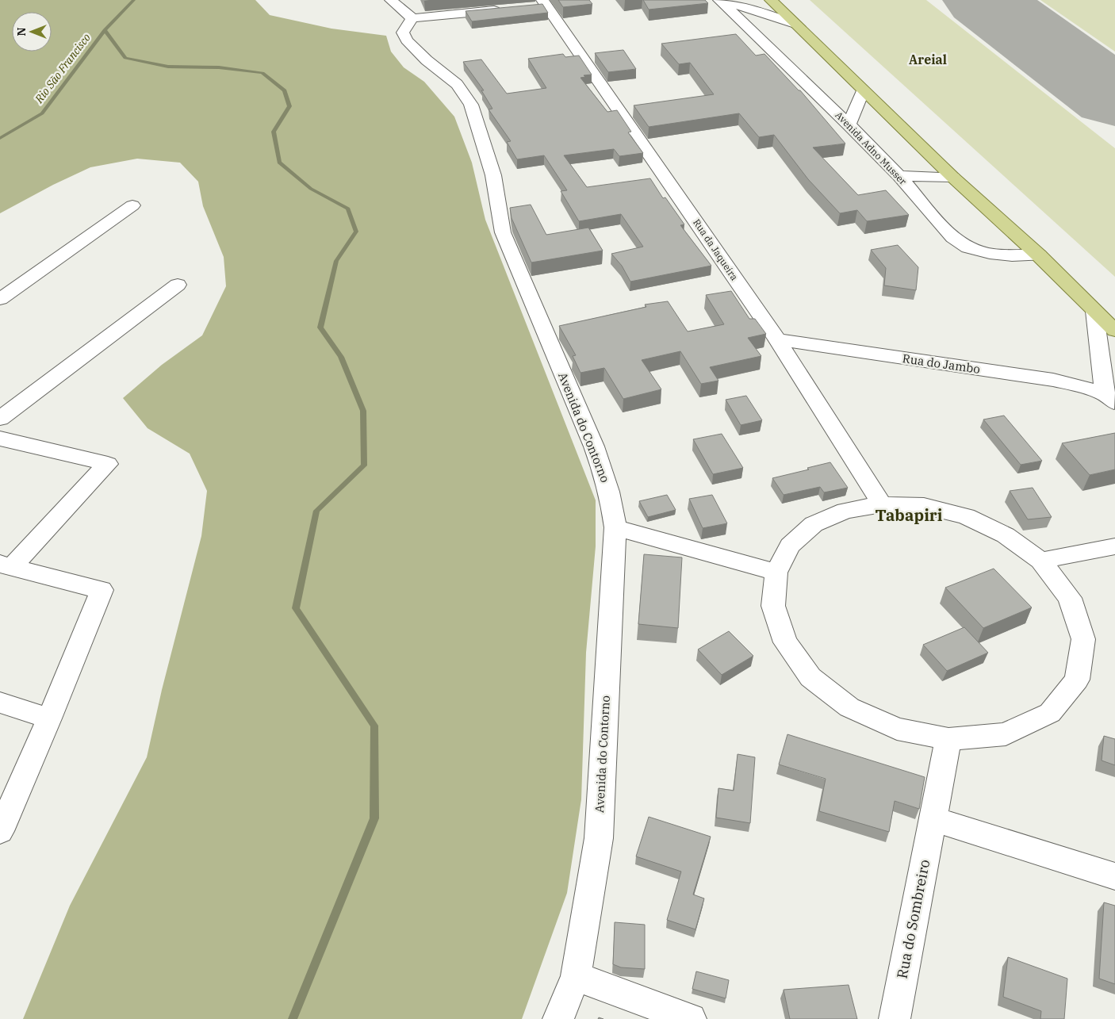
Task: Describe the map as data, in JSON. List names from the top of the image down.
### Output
{
  "streets": {
    "street": [
      "Avenida Adno Musser",
      "Rua da Jaqueira",
      "Rua do Jambo",
      "Avenida do Contorno",
      "Rua do Sombreiro"
    ]
  },
  "crossings": [
    ["Rua da Jaqueira", "Rua do Jambo"]
  ],
  "districts": ["Areial", "Tabapiri"],
  "water": ["Rio São Francisco"],
  "north": "left"
}
